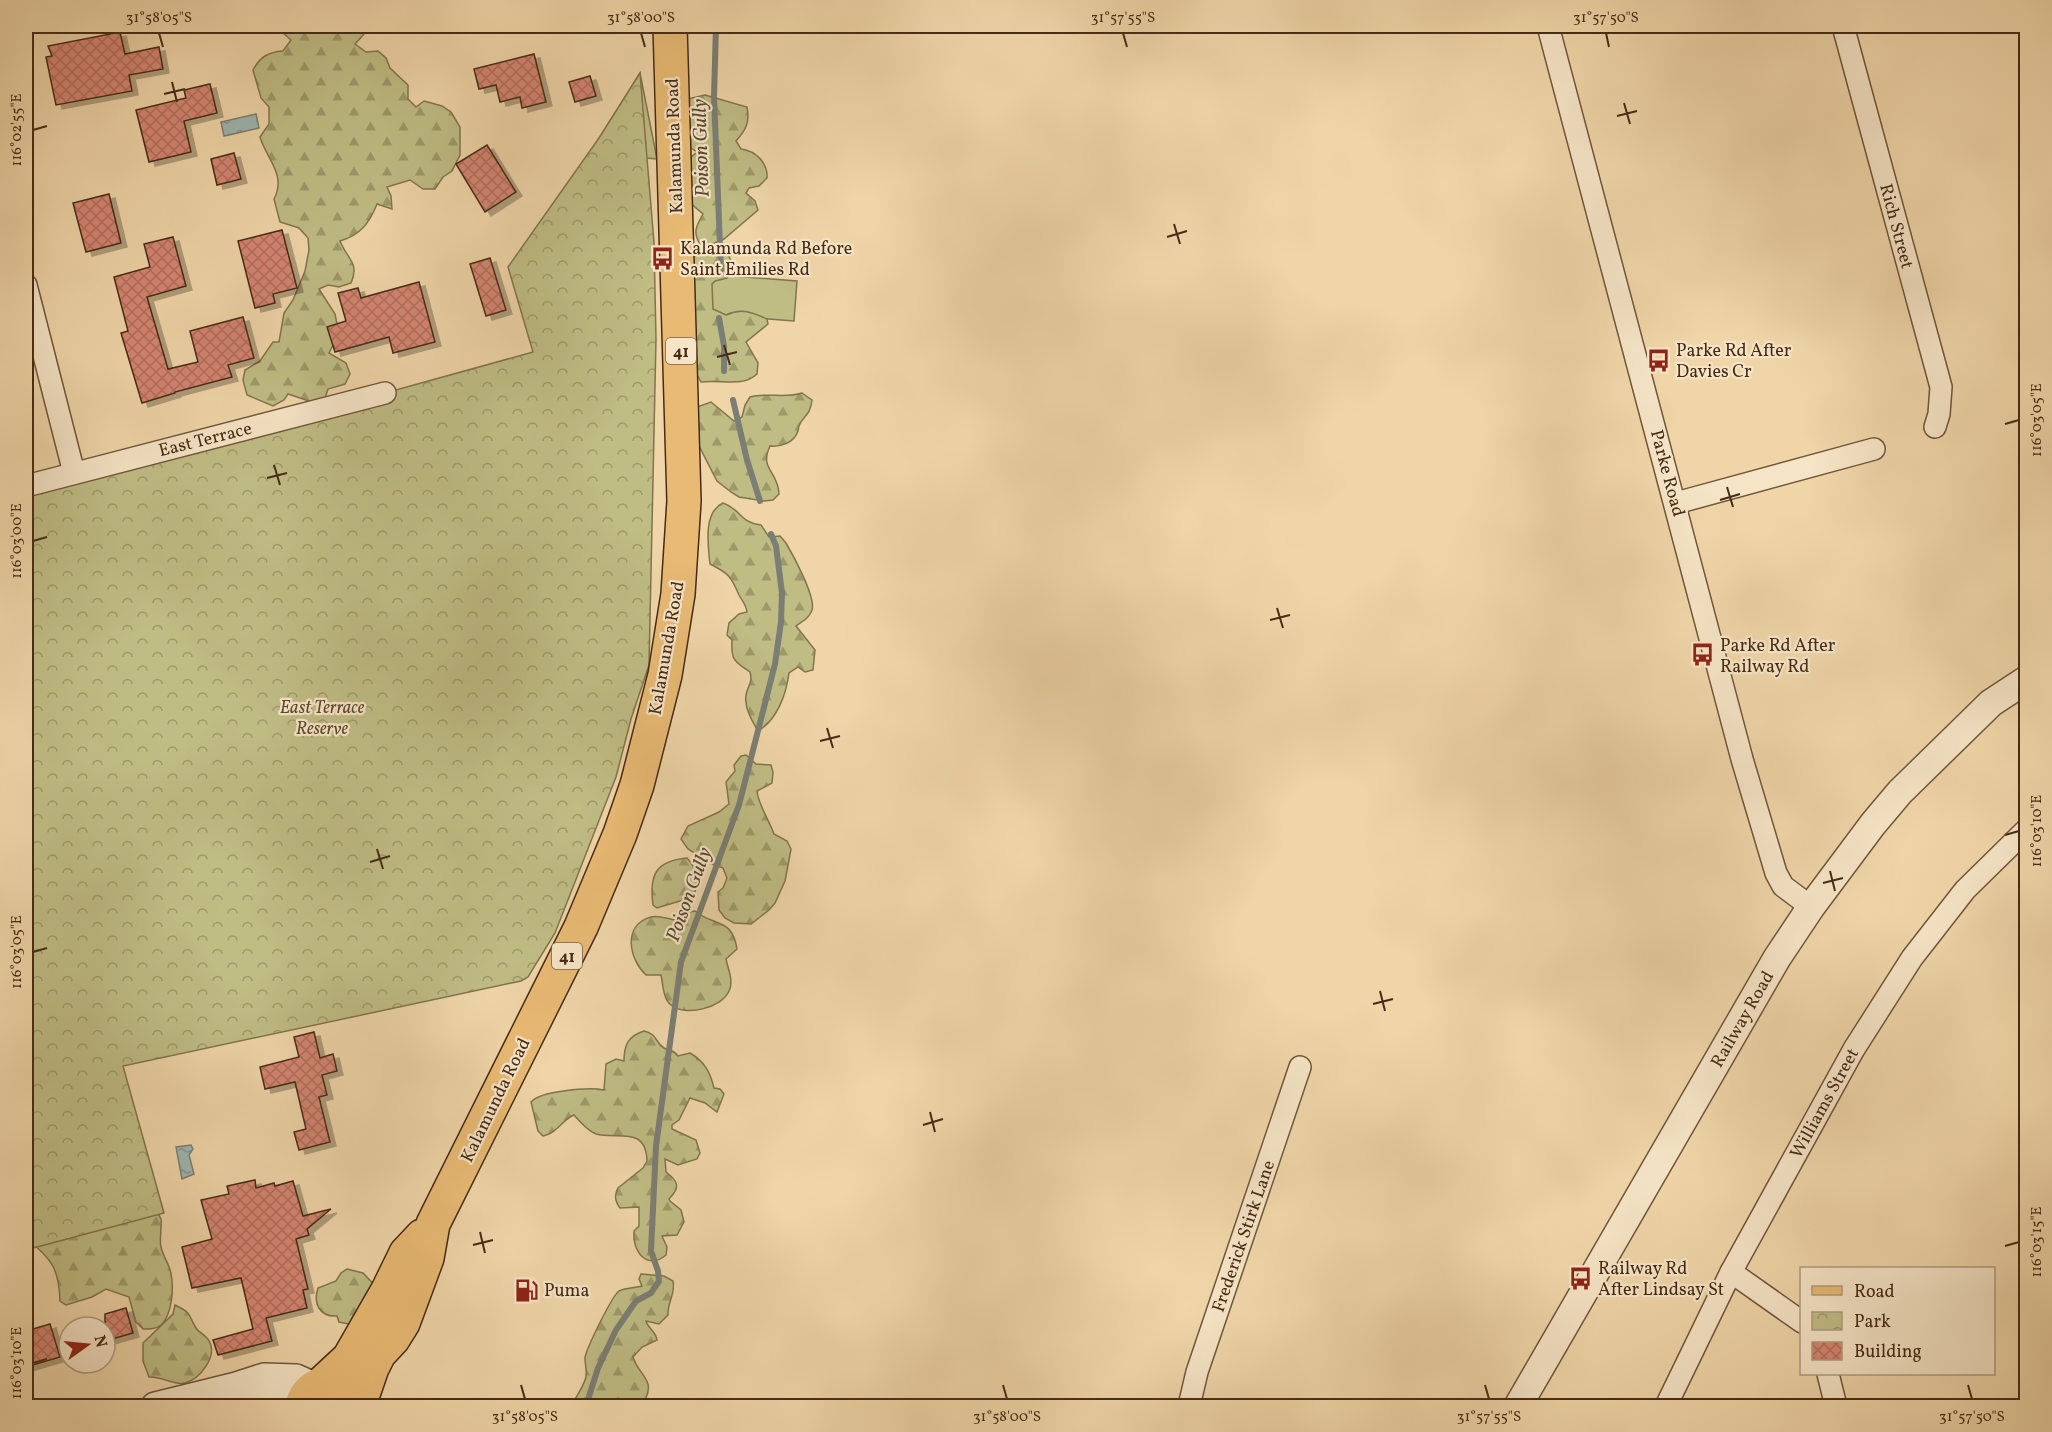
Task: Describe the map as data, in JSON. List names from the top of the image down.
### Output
{
  "streets": {
    "main road": ["Kalamunda Road", "41"],
    "street": [
      "Rich Street",
      "East Terrace",
      "Parke Road",
      "Railway Road",
      "Williams Street",
      "Frederick Stirk Lane"
    ]
  },
  "crossings": [
    ["Kalamunda Road", "41"],
    ["Parke Road", "Railway Road"]
  ],
  "water": ["Poison Gully"],
  "parks": ["East Terrace Reserve"],
  "places": {
    "bus stop": [
      "Kalamunda Rd Before Saint Emilies Rd",
      "Parke Rd After Davies Cr",
      "Parke Rd After Railway Rd",
      "Railway Rd After Lindsay St"
    ],
    "fuel station": ["Puma"]
  },
  "legend": ["Road", "Park", "Building"],
  "north": "right",
  "coordinates": [
    "31°58'05\"S",
    "31°58'00\"S",
    "31°57'55\"S",
    "31°57'50\"S",
    "116°02'55\"E",
    "116°03'05\"E",
    "116°03'00\"E",
    "116°03'10\"E",
    "116°03'15\"E"
  ]
}
